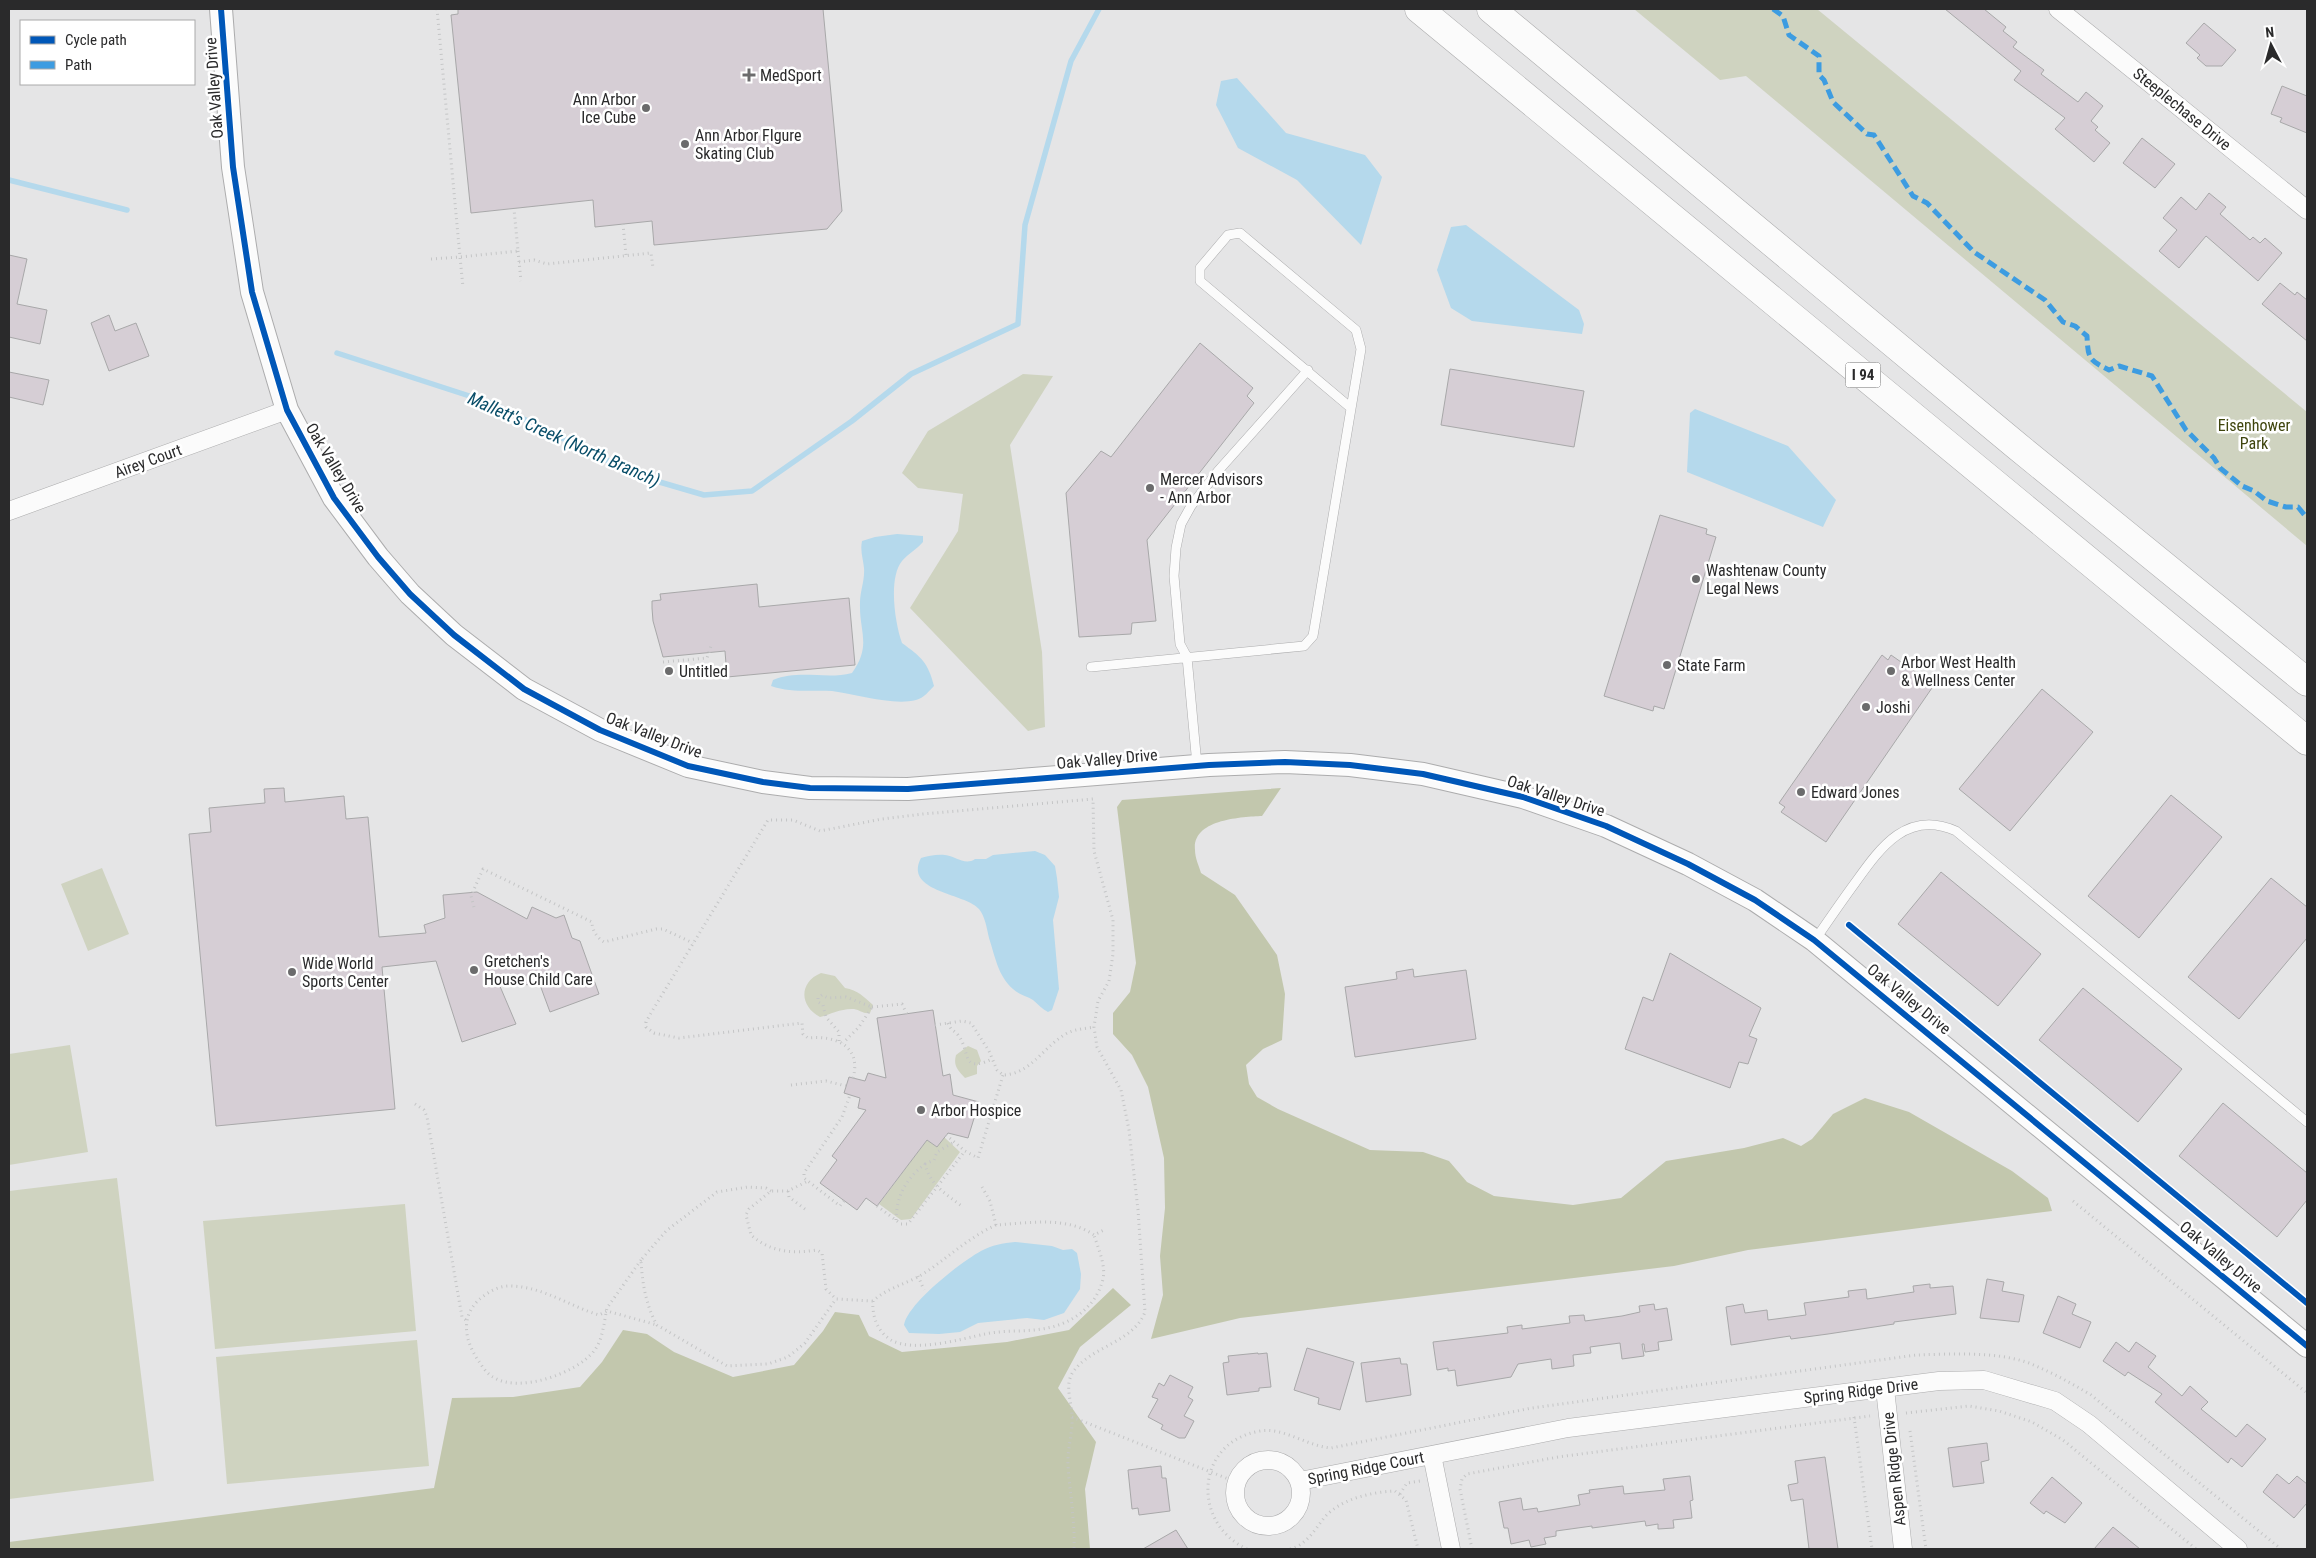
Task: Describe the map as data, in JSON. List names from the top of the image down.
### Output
{
  "streets": {
    "highway": ["I 94"],
    "street": [
      "Oak Valley Drive",
      "Steeplechase Drive",
      "Airey Court",
      "Spring Ridge Drive",
      "Spring Ridge Court",
      "Aspen Ridge Drive"
    ]
  },
  "crossings": [
    ["Oak Valley Drive", "Airey Court"],
    ["Spring Ridge Drive", "Spring Ridge Court"],
    ["Spring Ridge Drive", "Aspen Ridge Drive"]
  ],
  "water": ["Mallett's Creek (North Branch)"],
  "parks": ["Eisenhower Park"],
  "places": {
    "health": ["MedSport"],
    "other": [
      "Ann Arbor Ice Cube",
      "Ann Arbor FIgure Skating Club",
      "Mercer Advisors - Ann Arbor",
      "Washtenaw County Legal News",
      "State Farm",
      "Untitled",
      "Arbor West Health & Wellness Center",
      "Joshi",
      "Edward Jones",
      "Gretchen's House Child Care",
      "Wide World Sports Center",
      "Arbor Hospice"
    ]
  },
  "legend": ["Cycle path", "Path"],
  "north": "top"
}
